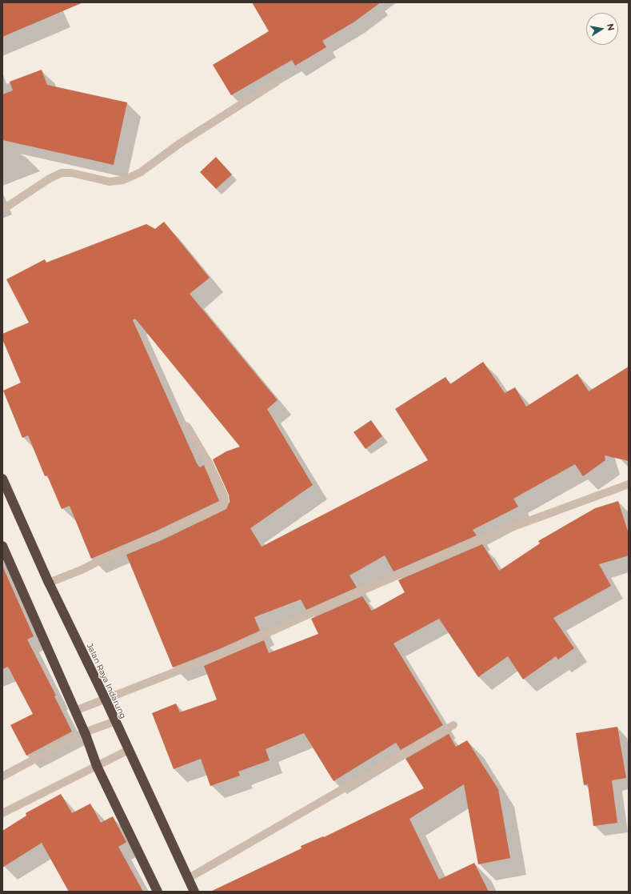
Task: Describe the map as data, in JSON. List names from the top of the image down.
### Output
{
  "streets": {
    "highway": ["Jalan Raya Indarung"]
  },
  "north": "right"
}
